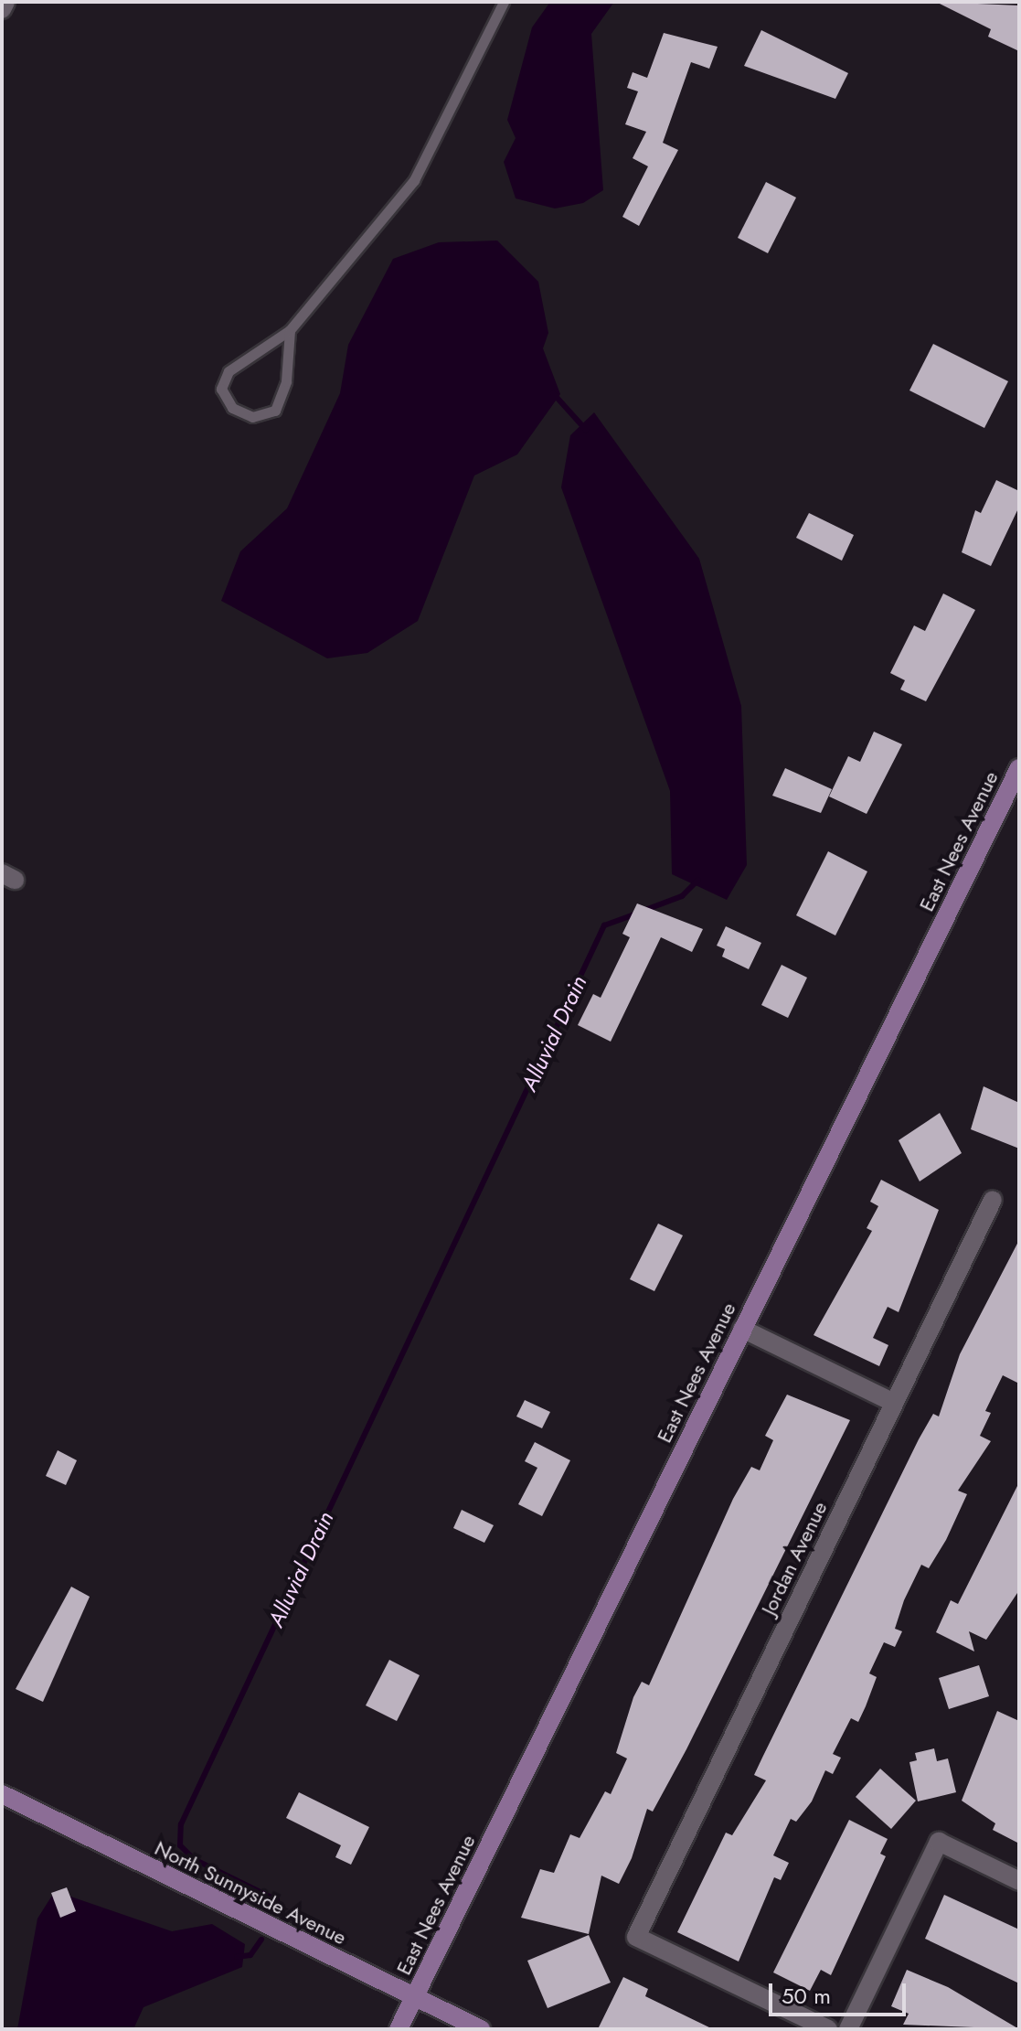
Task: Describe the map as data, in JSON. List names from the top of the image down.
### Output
{
  "streets": {
    "main road": ["East Nees Avenue", "North Sunnyside Avenue"],
    "street": ["Jordan Avenue"]
  },
  "crossings": [
    ["East Nees Avenue", "North Sunnyside Avenue"]
  ],
  "water": ["Alluvial Drain"],
  "scale_bar": "50 m"
}
